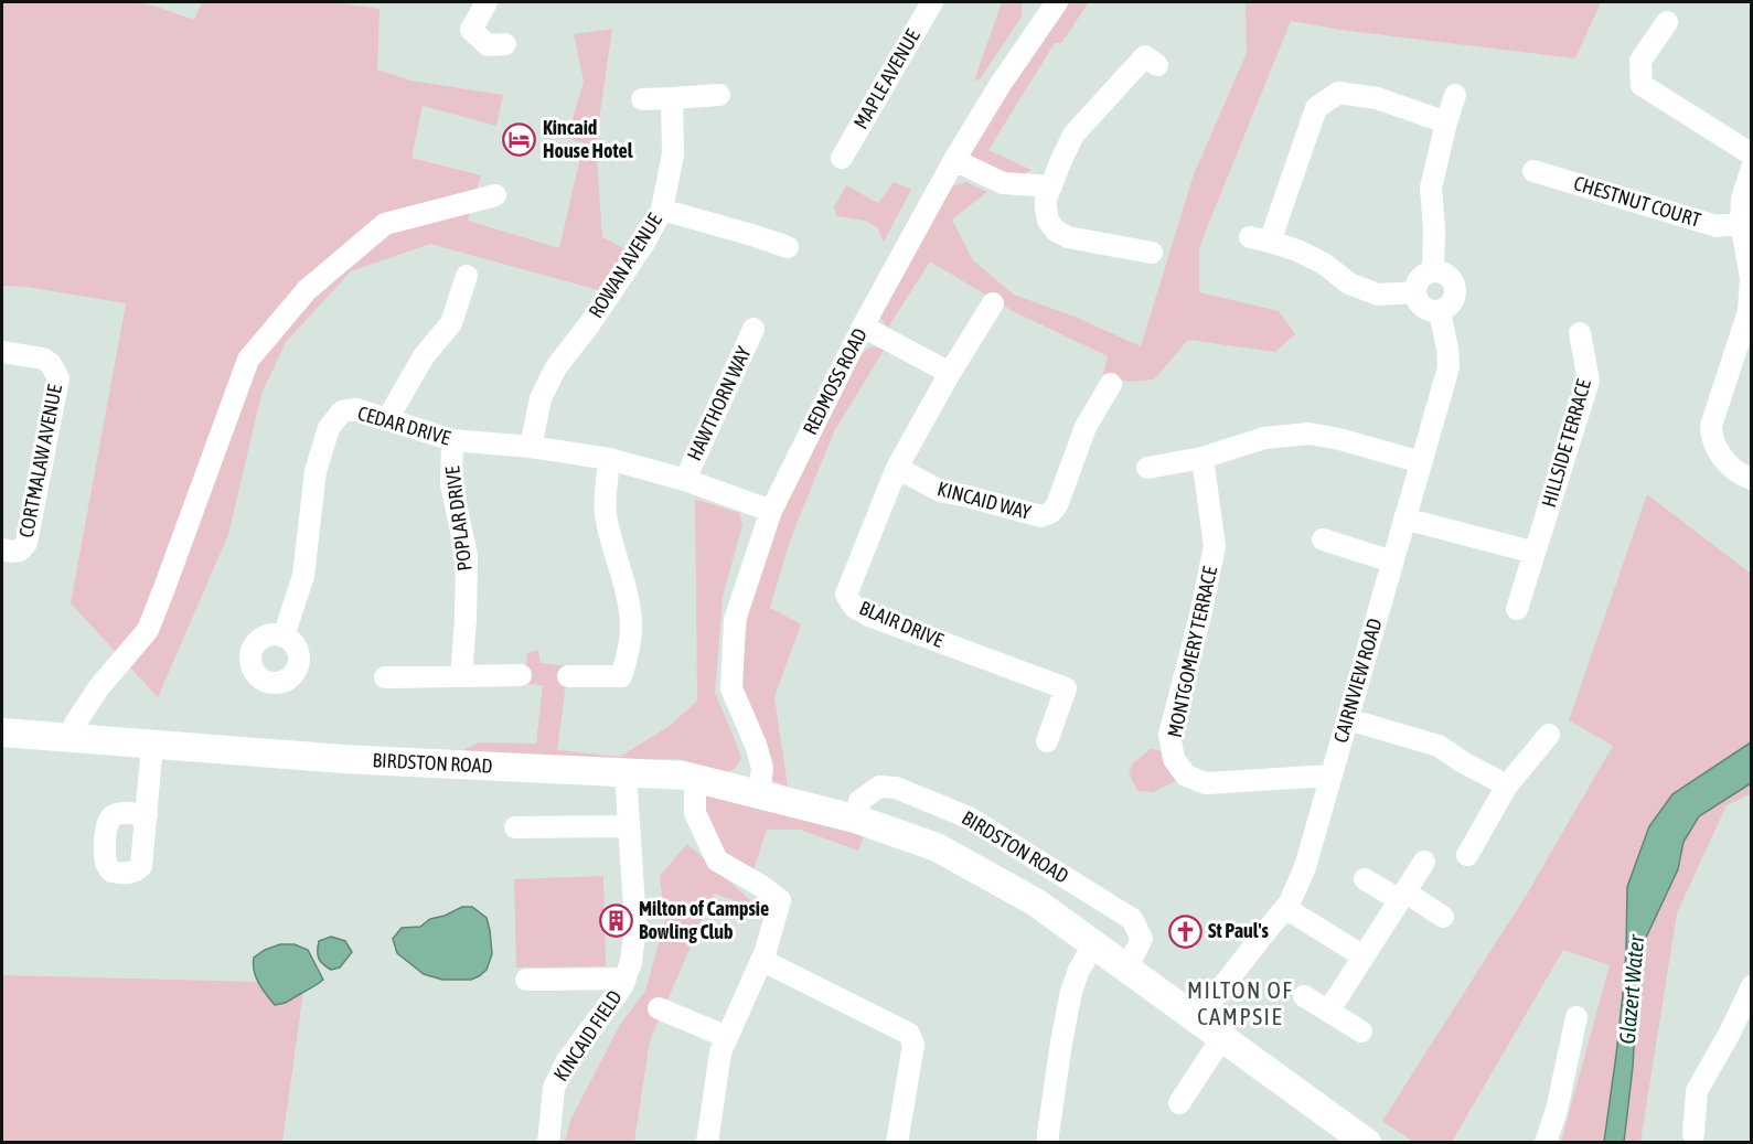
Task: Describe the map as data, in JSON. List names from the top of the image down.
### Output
{
  "streets": {
    "main road": ["BIRDSTON ROAD"],
    "street": [
      "MAPLE AVENUE",
      "CHESTNUT COURT",
      "ROWAN AVENUE",
      "REDMOSS ROAD",
      "HAWTHORN WAY",
      "CEDAR DRIVE",
      "HILLSIDE TERRACE",
      "CORTMALAW AVENUE",
      "KINCAID WAY",
      "POPLAR DRIVE",
      "BLAIR DRIVE",
      "MONTGOMERY TERRACE",
      "CAIRNVIEW ROAD",
      "KINCAID FIELD"
    ]
  },
  "crossings": [
    ["ROWAN AVENUE", "CEDAR DRIVE"],
    ["REDMOSS ROAD", "CEDAR DRIVE"],
    ["REDMOSS ROAD", "BIRDSTON ROAD"],
    ["HAWTHORN WAY", "CEDAR DRIVE"],
    ["CEDAR DRIVE", "POPLAR DRIVE"],
    ["KINCAID WAY", "BLAIR DRIVE"],
    ["MONTGOMERY TERRACE", "CAIRNVIEW ROAD"],
    ["CAIRNVIEW ROAD", "BIRDSTON ROAD"],
    ["BIRDSTON ROAD", "KINCAID FIELD"]
  ],
  "districts": ["MILTON OF CAMPSIE"],
  "water": ["Glazert Water"],
  "places": {
    "hotel": ["Kincaid House Hotel"],
    "building": ["Milton of Campsie Bowling Club"],
    "church": ["St Paul's"]
  }
}
